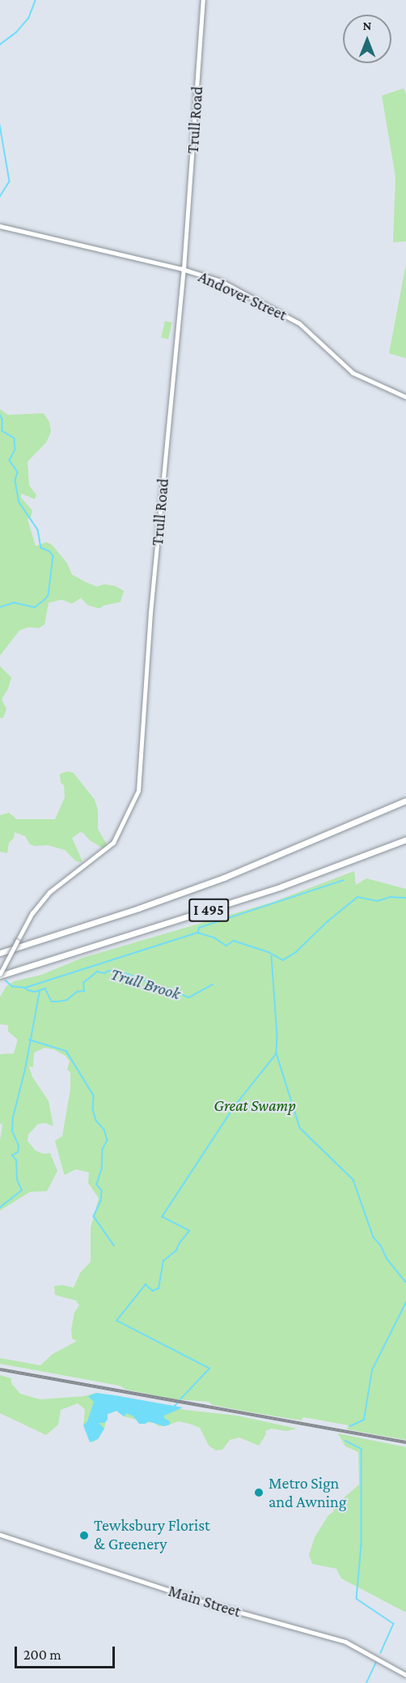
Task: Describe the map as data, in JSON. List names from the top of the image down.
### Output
{
  "streets": {
    "highway": ["I 495"],
    "main road": ["Andover Street", "Main Street"],
    "street": ["Trull Road"]
  },
  "crossings": [
    ["Trull Road", "Andover Street"],
    ["Trull Road", "I 495"]
  ],
  "water": ["Trull Brook"],
  "parks": ["Great Swamp"],
  "places": ["Metro Sign and Awning", "Tewksbury Florist & Greenery"],
  "scale_bar": "200 m",
  "north": "top"
}
